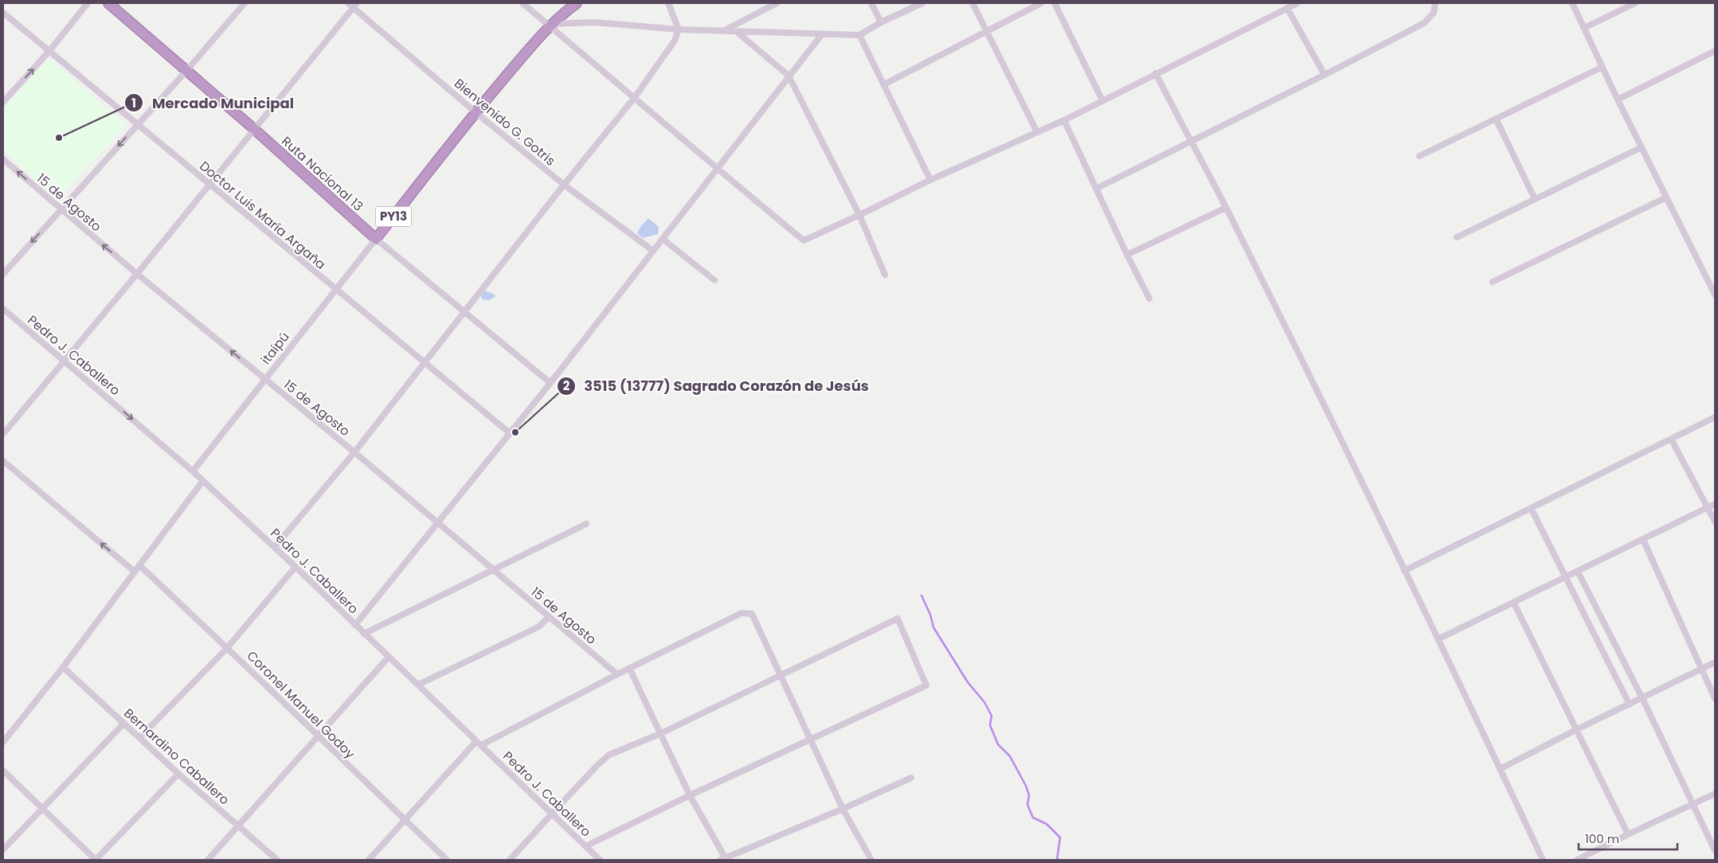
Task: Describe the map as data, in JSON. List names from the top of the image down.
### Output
{
  "streets": {
    "highway": ["Ruta Nacional 13", "PY13"],
    "street": [
      "Bienvenido G. Gotris",
      "15 de Agosto",
      "Doctor Luis María Argaña",
      "itaipú",
      "Pedro J. Caballero",
      "Coronel Manuel Godoy",
      "Bernardino Caballero"
    ]
  },
  "crossings": [
    ["Bienvenido G. Gotris", "PY13"],
    ["Ruta Nacional 13", "PY13"],
    ["Ruta Nacional 13", "itaipú"],
    ["15 de Agosto", "itaipú"],
    ["Doctor Luis María Argaña", "itaipú"],
    ["PY13", "itaipú"],
    ["itaipú", "Pedro J. Caballero"]
  ],
  "one_way": ["15 de Agosto"],
  "places": ["Mercado Municipal", "3515 (13777) Sagrado Corazón de Jesús"],
  "scale_bar": "100 m"
}
